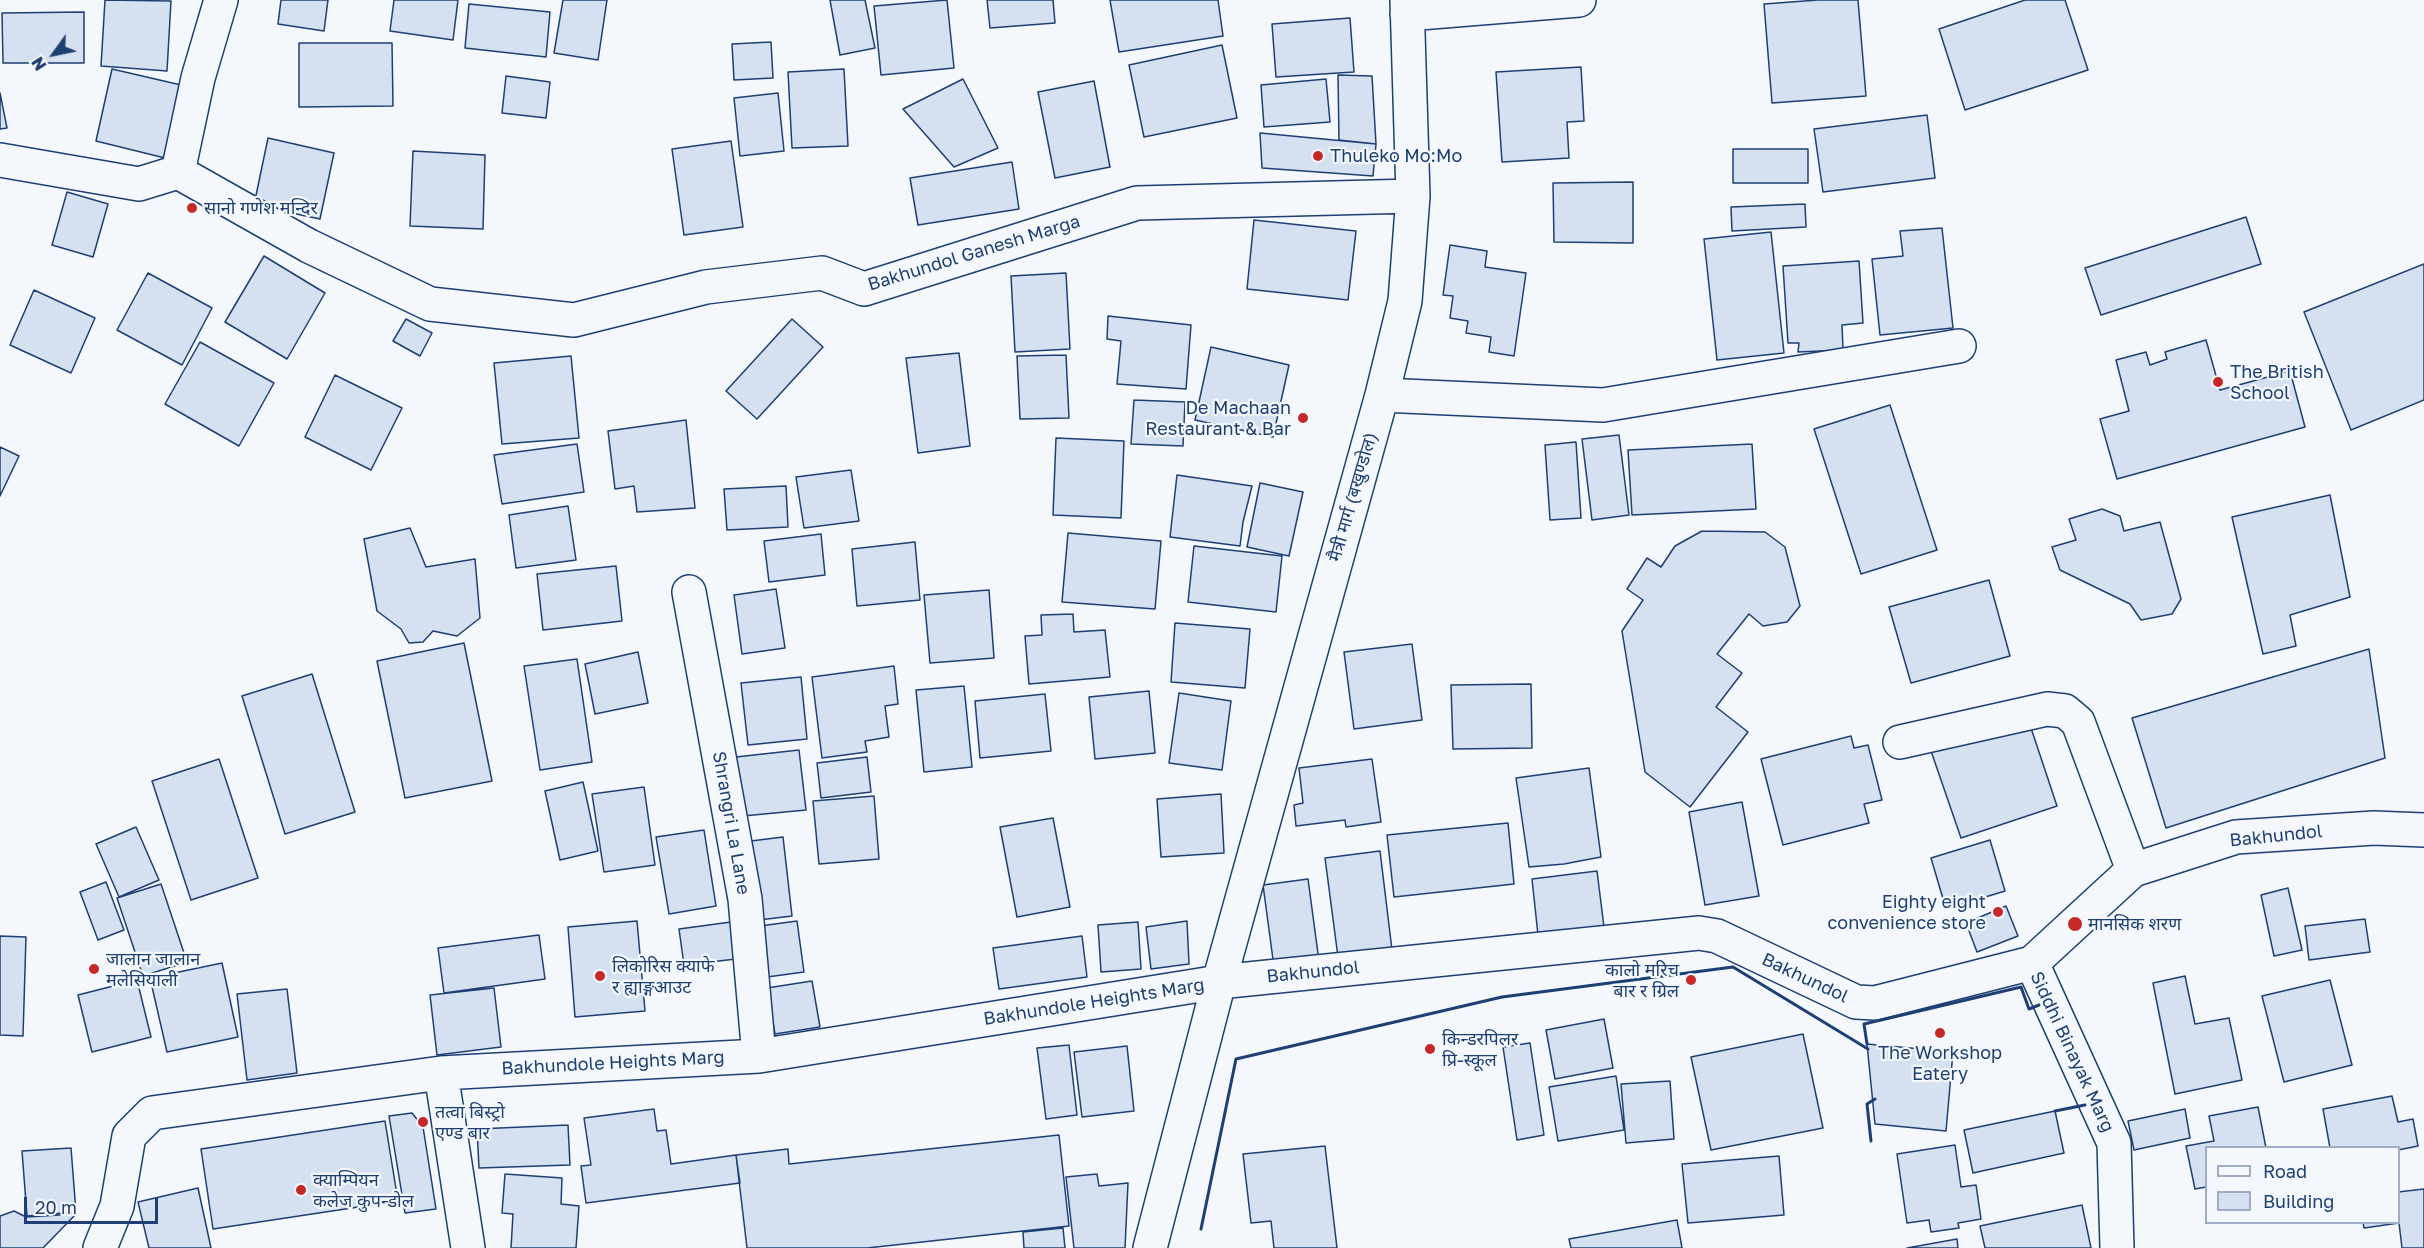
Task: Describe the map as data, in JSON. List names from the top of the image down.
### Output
{
  "streets": {
    "street": [
      "Bakhundol Ganesh Marga",
      "मैत्री मार्ग (बखुण्डोल)",
      "Shrangri La Lane",
      "Bakhundol",
      "Bakhundole Heights Marg",
      "Siddhi Binayak Marg"
    ]
  },
  "crossings": [
    ["Bakhundol Ganesh Marga", "मैत्री मार्ग (बखुण्डोल)"],
    ["मैत्री मार्ग (बखुण्डोल)", "Bakhundol"],
    ["मैत्री मार्ग (बखुण्डोल)", "Bakhundole Heights Marg"],
    ["Shrangri La Lane", "Bakhundole Heights Marg"],
    ["Bakhundol", "Bakhundole Heights Marg"],
    ["Bakhundol", "Siddhi Binayak Marg"]
  ],
  "places": [
    "Thuleko Mo:Mo",
    "सानो गणेश मन्दिर",
    "The British School",
    "De Machaan Restaurant & Bar",
    "Eighty eight convenience store",
    "मानसिक शरण",
    "जालान जालान मलेसियाली",
    "लिकोरिस क्याफे र ह्याङ्गआउट",
    "कालो मरिच बार र ग्रिल",
    "The Workshop Eatery",
    "किन्डरपिलर प्रि-स्कूल",
    "तत्वा बिस्ट्रो एण्ड बार",
    "क्याम्पियन कलेज कुपन्डोल"
  ],
  "legend": ["Road", "Building"],
  "scale_bar": "20 m",
  "north": "bottom left"
}
